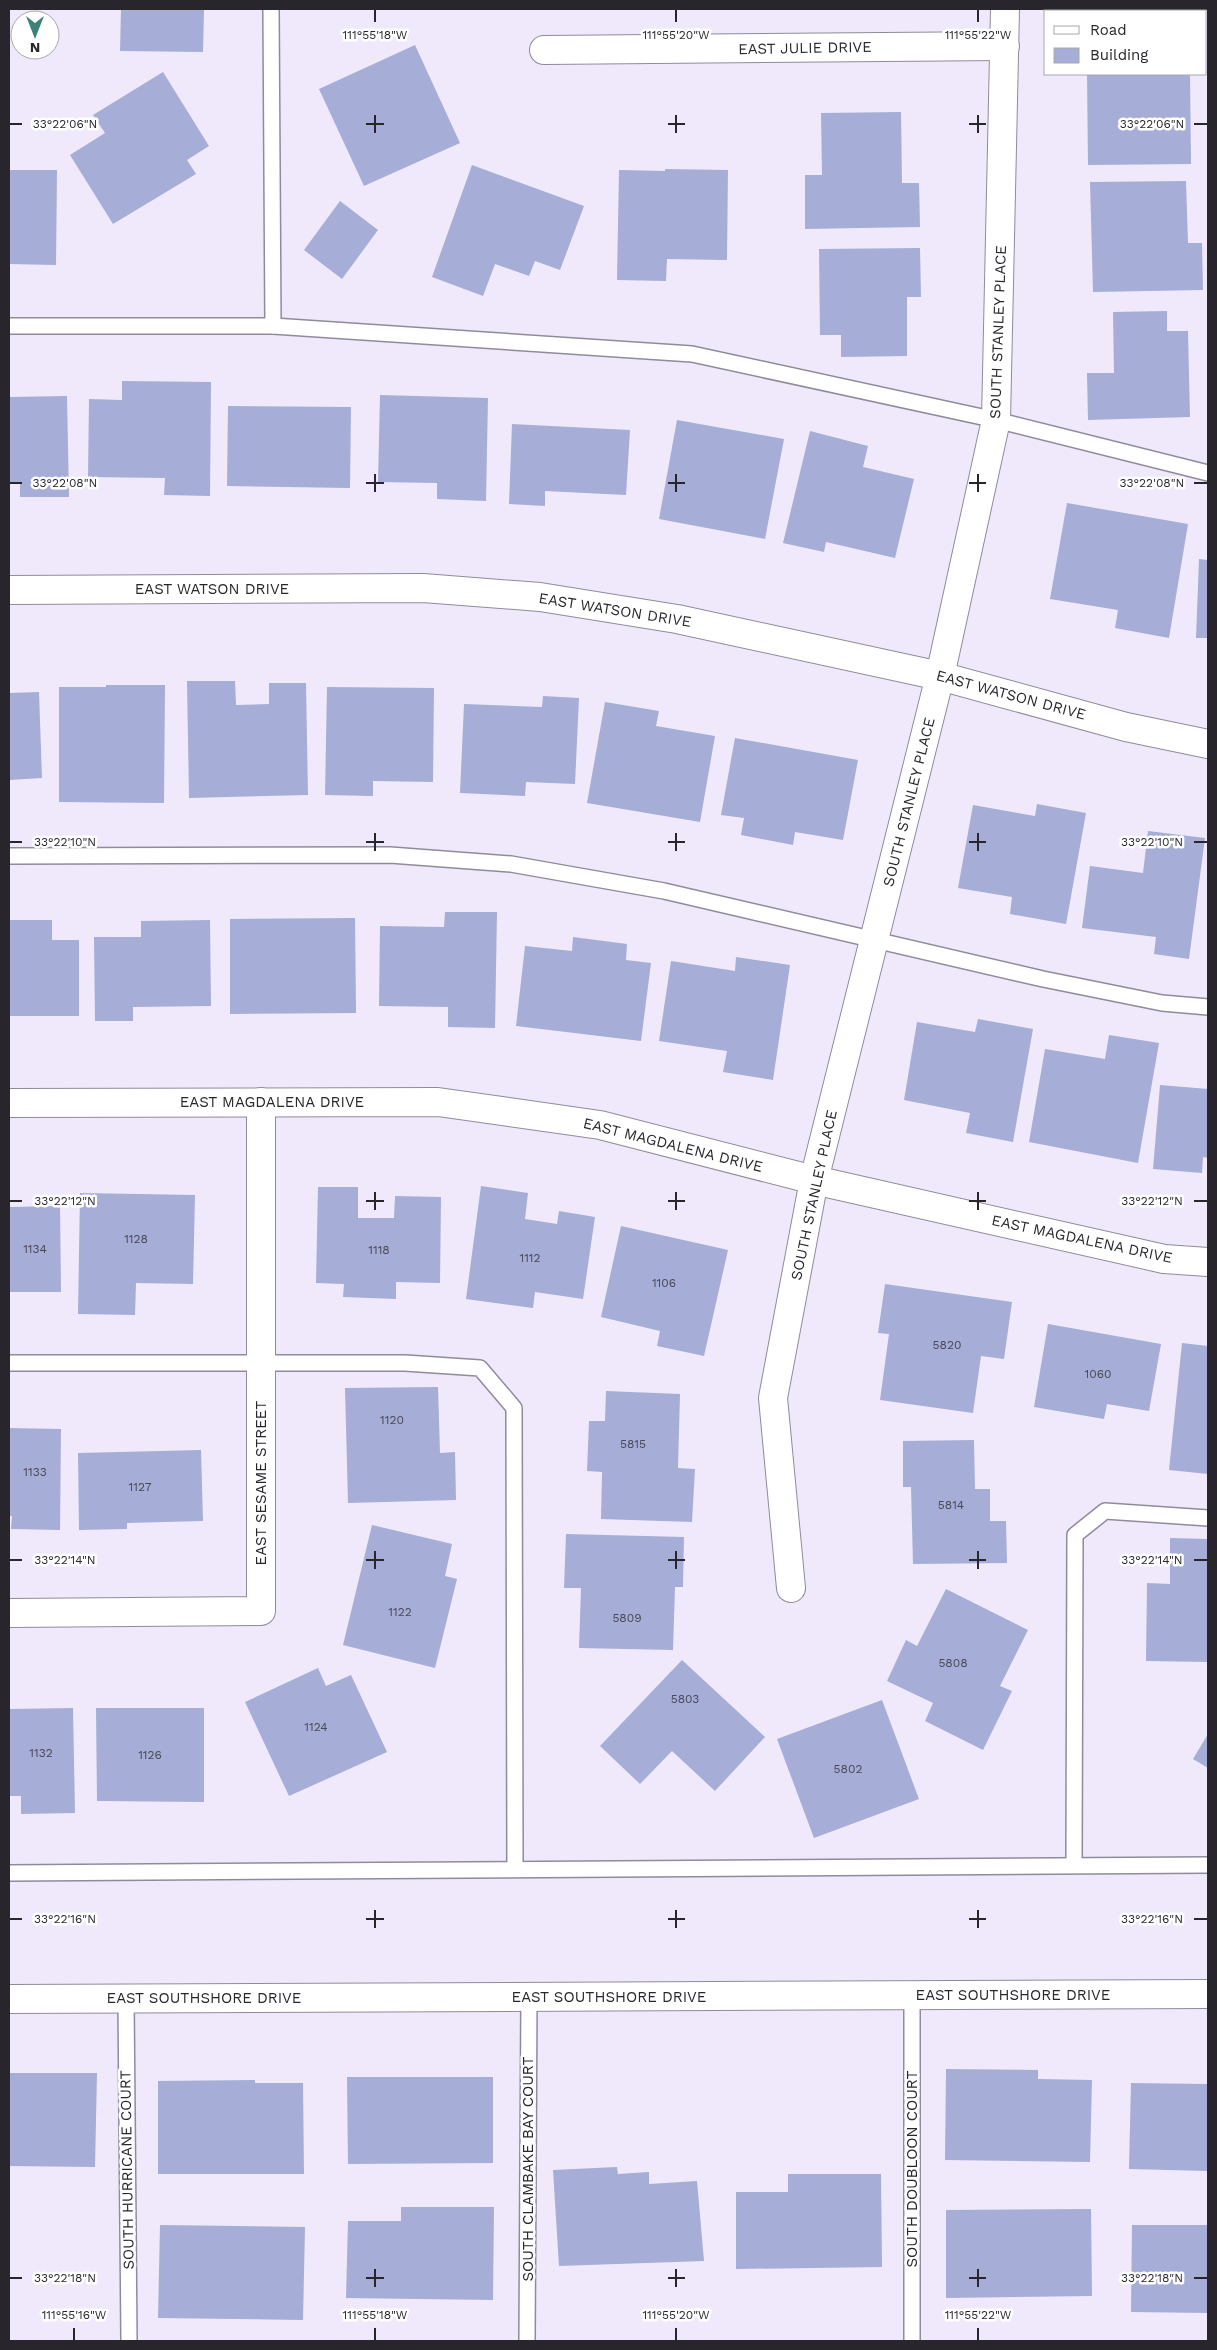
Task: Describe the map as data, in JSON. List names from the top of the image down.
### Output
{
  "streets": {
    "street": [
      "EAST JULIE DRIVE",
      "SOUTH STANLEY PLACE",
      "EAST WATSON DRIVE",
      "EAST MAGDALENA DRIVE",
      "EAST SESAME STREET",
      "EAST SOUTHSHORE DRIVE"
    ],
    "lane": ["SOUTH CLAMBAKE BAY COURT", "SOUTH DOUBLOON COURT", "SOUTH HURRICANE COURT"]
  },
  "crossings": [
    ["EAST JULIE DRIVE", "SOUTH STANLEY PLACE"],
    ["SOUTH STANLEY PLACE", "EAST WATSON DRIVE"],
    ["SOUTH STANLEY PLACE", "EAST MAGDALENA DRIVE"],
    ["EAST MAGDALENA DRIVE", "EAST SESAME STREET"],
    ["EAST SOUTHSHORE DRIVE", "SOUTH CLAMBAKE BAY COURT"],
    ["EAST SOUTHSHORE DRIVE", "SOUTH DOUBLOON COURT"],
    ["EAST SOUTHSHORE DRIVE", "SOUTH HURRICANE COURT"]
  ],
  "house_numbers": [
    "1128",
    "1134",
    "1118",
    "1112",
    "1106",
    "5820",
    "1060",
    "1120",
    "5815",
    "1133",
    "1127",
    "5814",
    "1122",
    "5809",
    "5808",
    "5803",
    "1124",
    "1132",
    "1126",
    "5802"
  ],
  "legend": ["Road", "Building"],
  "north": "bottom",
  "coordinates": [
    "111°55'18\"W",
    "111°55'20\"W",
    "111°55'22\"W",
    "33°22'06\"N",
    "33°22'08\"N",
    "33°22'10\"N",
    "33°22'12\"N",
    "33°22'14\"N",
    "33°22'16\"N",
    "33°22'18\"N",
    "111°55'16\"W"
  ]
}
